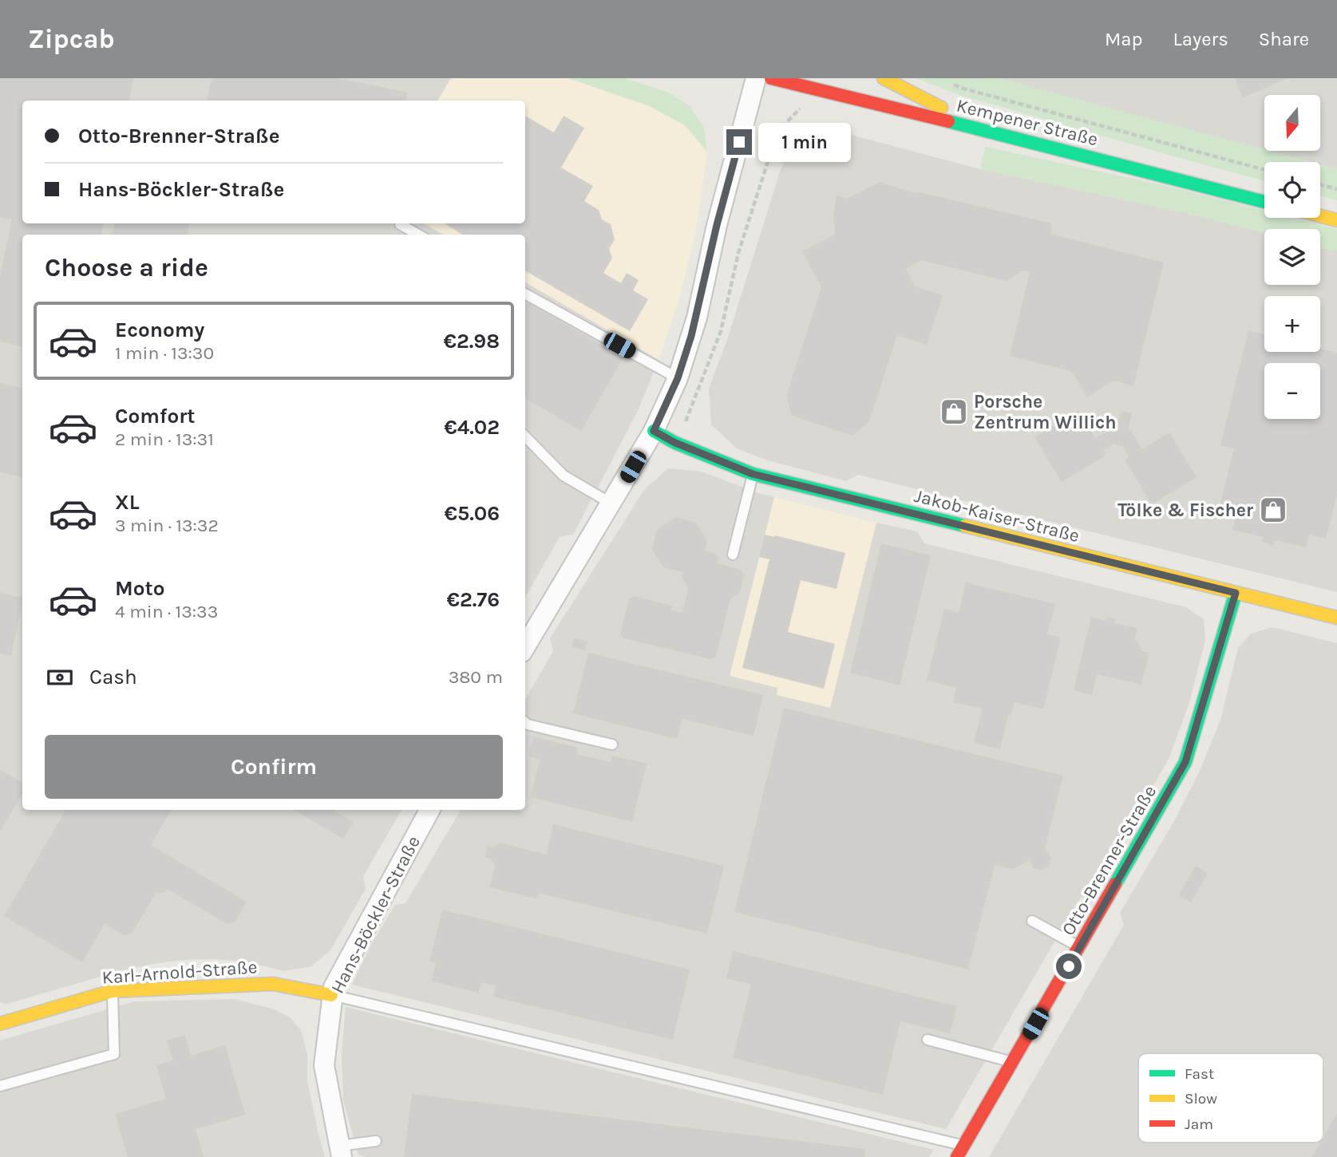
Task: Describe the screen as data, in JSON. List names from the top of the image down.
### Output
{
  "streets": {
    "street": [
      "Kempener Straße",
      "Jakob-Kaiser-Straße",
      "Otto-Brenner-Straße",
      "Hans-Böckler-Straße",
      "Karl-Arnold-Straße"
    ]
  },
  "crossings": [
    ["Jakob-Kaiser-Straße", "Otto-Brenner-Straße"],
    ["Hans-Böckler-Straße", "Karl-Arnold-Straße"]
  ],
  "places": {
    "shop": ["Porsche Zentrum Willich", "Tölke & Fischer"]
  },
  "legend": ["Fast", "Slow", "Jam"],
  "north": "bottom",
  "page": {
    "header": "Zipcab",
    "nav": ["Map", "Layers", "Share"],
    "map_buttons": ["+", "−"],
    "banner": ["Otto-Brenner-Straße", "Hans-Böckler-Straße"],
    "bubble": "1 min",
    "heading": "Choose a ride",
    "list": [
      {
        "name": "Economy",
        "note": "1 min · 13:30",
        "value": "€2.98"
      },
      {
        "name": "Comfort",
        "note": "2 min · 13:31",
        "value": "€4.02"
      },
      {
        "name": "XL",
        "note": "3 min · 13:32",
        "value": "€5.06"
      },
      {
        "name": "Moto",
        "note": "4 min · 13:33",
        "value": "€2.76"
      }
    ],
    "pay": ["Cash", "380 m"],
    "buttons": "Confirm"
  }
}
